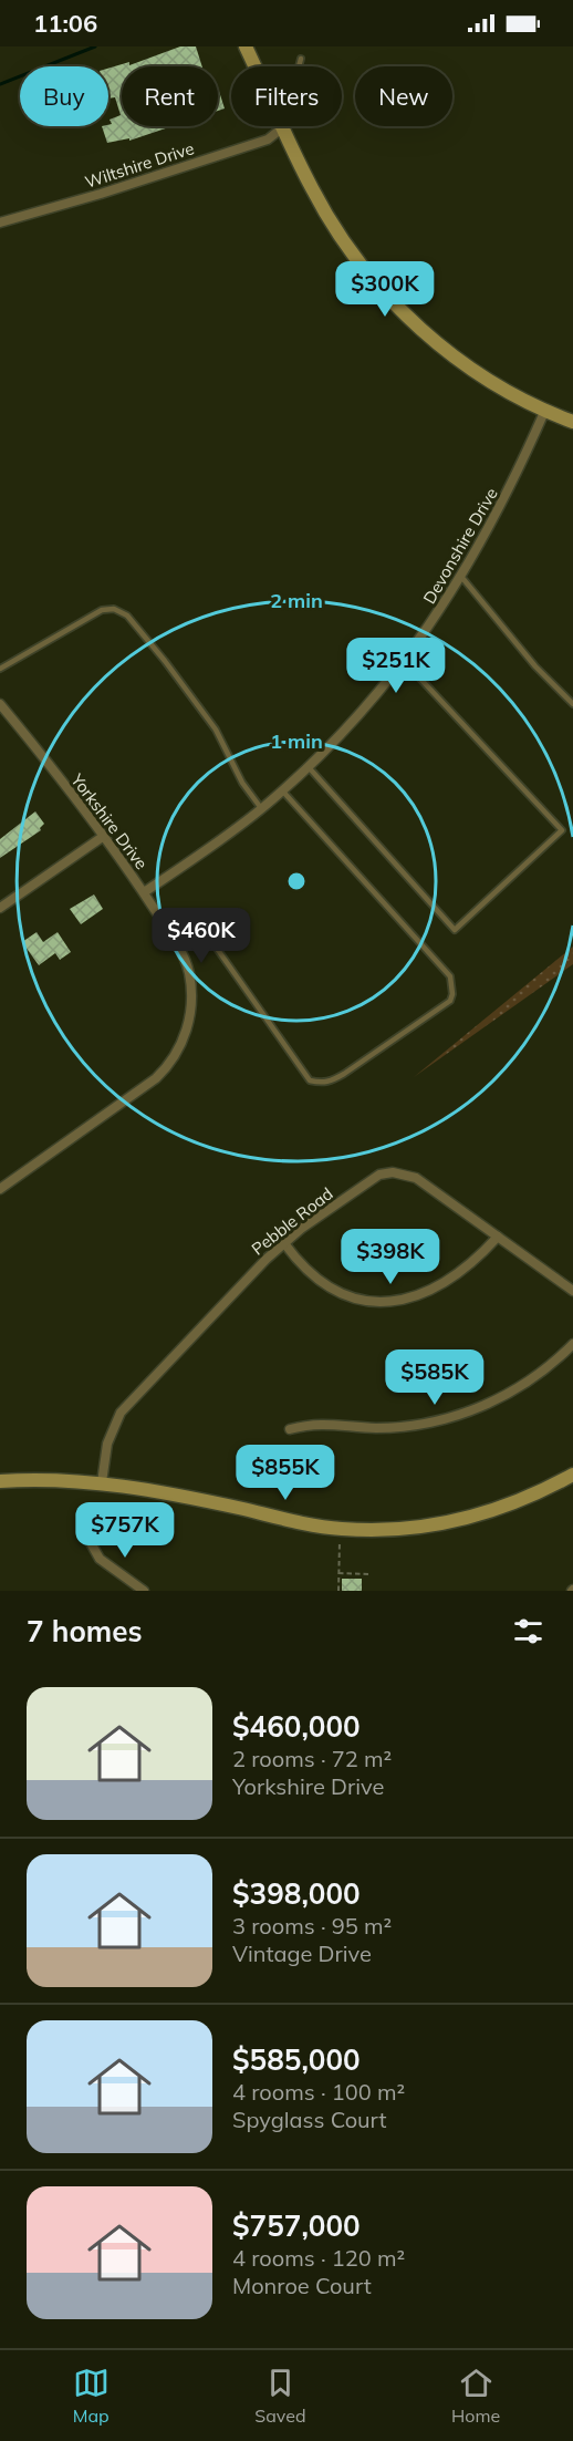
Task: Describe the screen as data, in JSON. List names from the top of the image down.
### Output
{
  "streets": {
    "street": [
      "Wiltshire Drive",
      "Devonshire Drive",
      "Yorkshire Drive",
      "Pebble Road"
    ]
  },
  "crossings": [
    ["Devonshire Drive", "Yorkshire Drive"]
  ],
  "page": {
    "status": "11:06",
    "chip": [
      "Buy",
      "Rent",
      "Filters",
      "New"
    ],
    "price": [
      "$300K",
      "$251K",
      "$460K",
      "$398K",
      "$585K",
      "$855K",
      "$757K"
    ],
    "heading": "7 homes",
    "list": [
      {
        "name": "$460,000",
        "note": "2 rooms · 72 m² · Yorkshire Drive"
      },
      {
        "name": "$398,000",
        "note": "3 rooms · 95 m² · Vintage Drive"
      },
      {
        "name": "$585,000",
        "note": "4 rooms · 100 m² · Spyglass Court"
      },
      {
        "name": "$757,000",
        "note": "4 rooms · 120 m² · Monroe Court"
      }
    ],
    "tabs": ["Map", "Saved", "Home"]
  },
  "rings": ["2 min", "1 min"]
}
